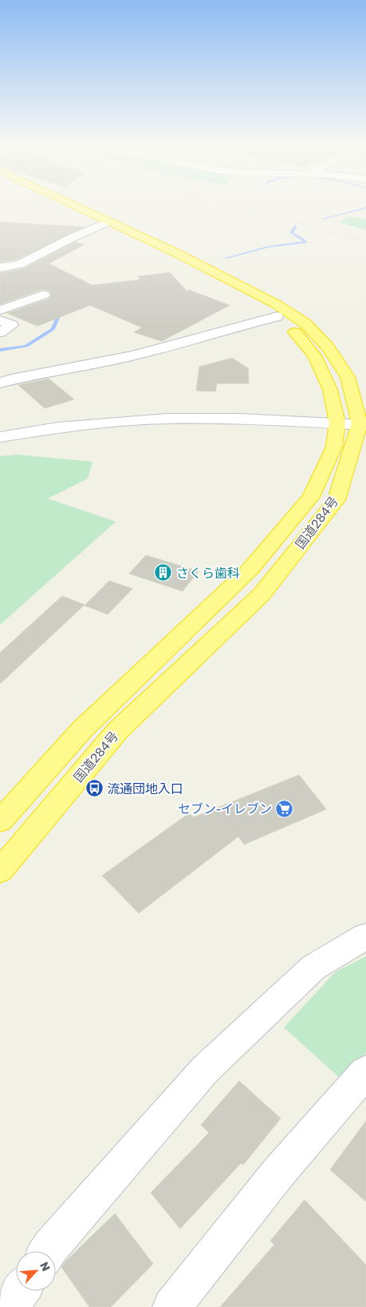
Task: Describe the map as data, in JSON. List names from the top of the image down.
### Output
{
  "streets": {
    "highway": ["国道284号"]
  },
  "places": {
    "building": ["さくら歯科"],
    "bus stop": ["流通団地入口"],
    "supermarket": ["セブン-イレブン"]
  },
  "north": "top right"
}
